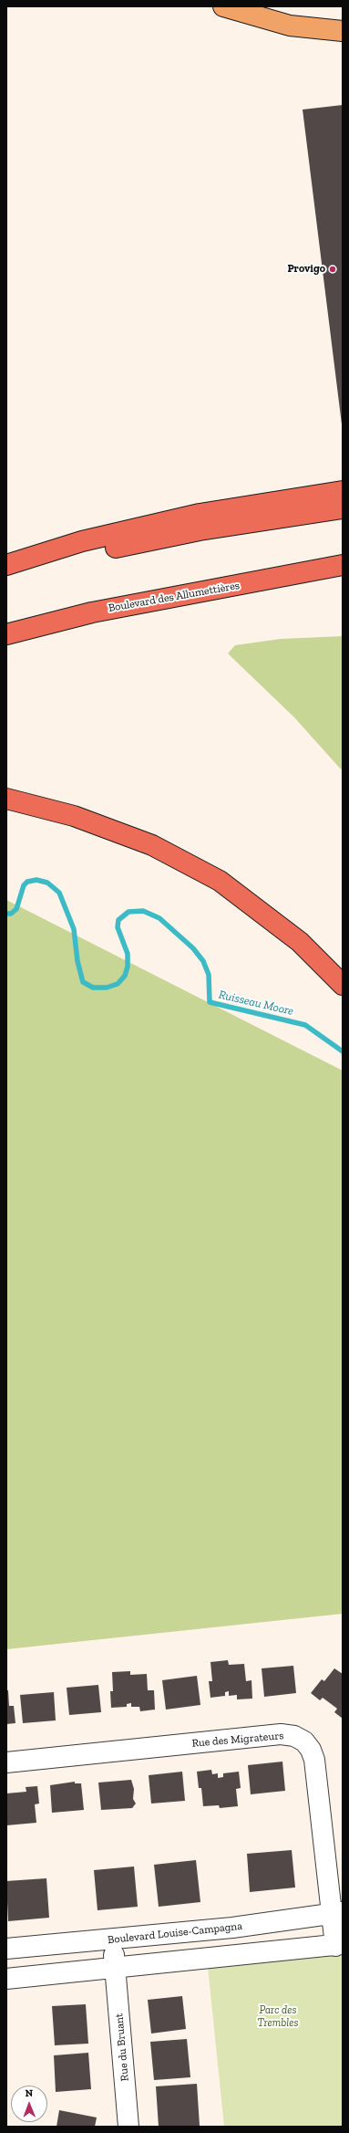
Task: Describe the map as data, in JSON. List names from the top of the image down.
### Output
{
  "streets": {
    "highway": ["Boulevard des Allumettières"],
    "street": ["Rue des Migrateurs", "Boulevard Louise-Campagna", "Rue du Bruant"]
  },
  "crossings": [
    ["Rue des Migrateurs", "Boulevard Louise-Campagna"],
    ["Boulevard Louise-Campagna", "Rue du Bruant"]
  ],
  "water": ["Ruisseau Moore"],
  "parks": ["Parc des Trembles"],
  "places": ["Provigo"],
  "north": "top"
}
